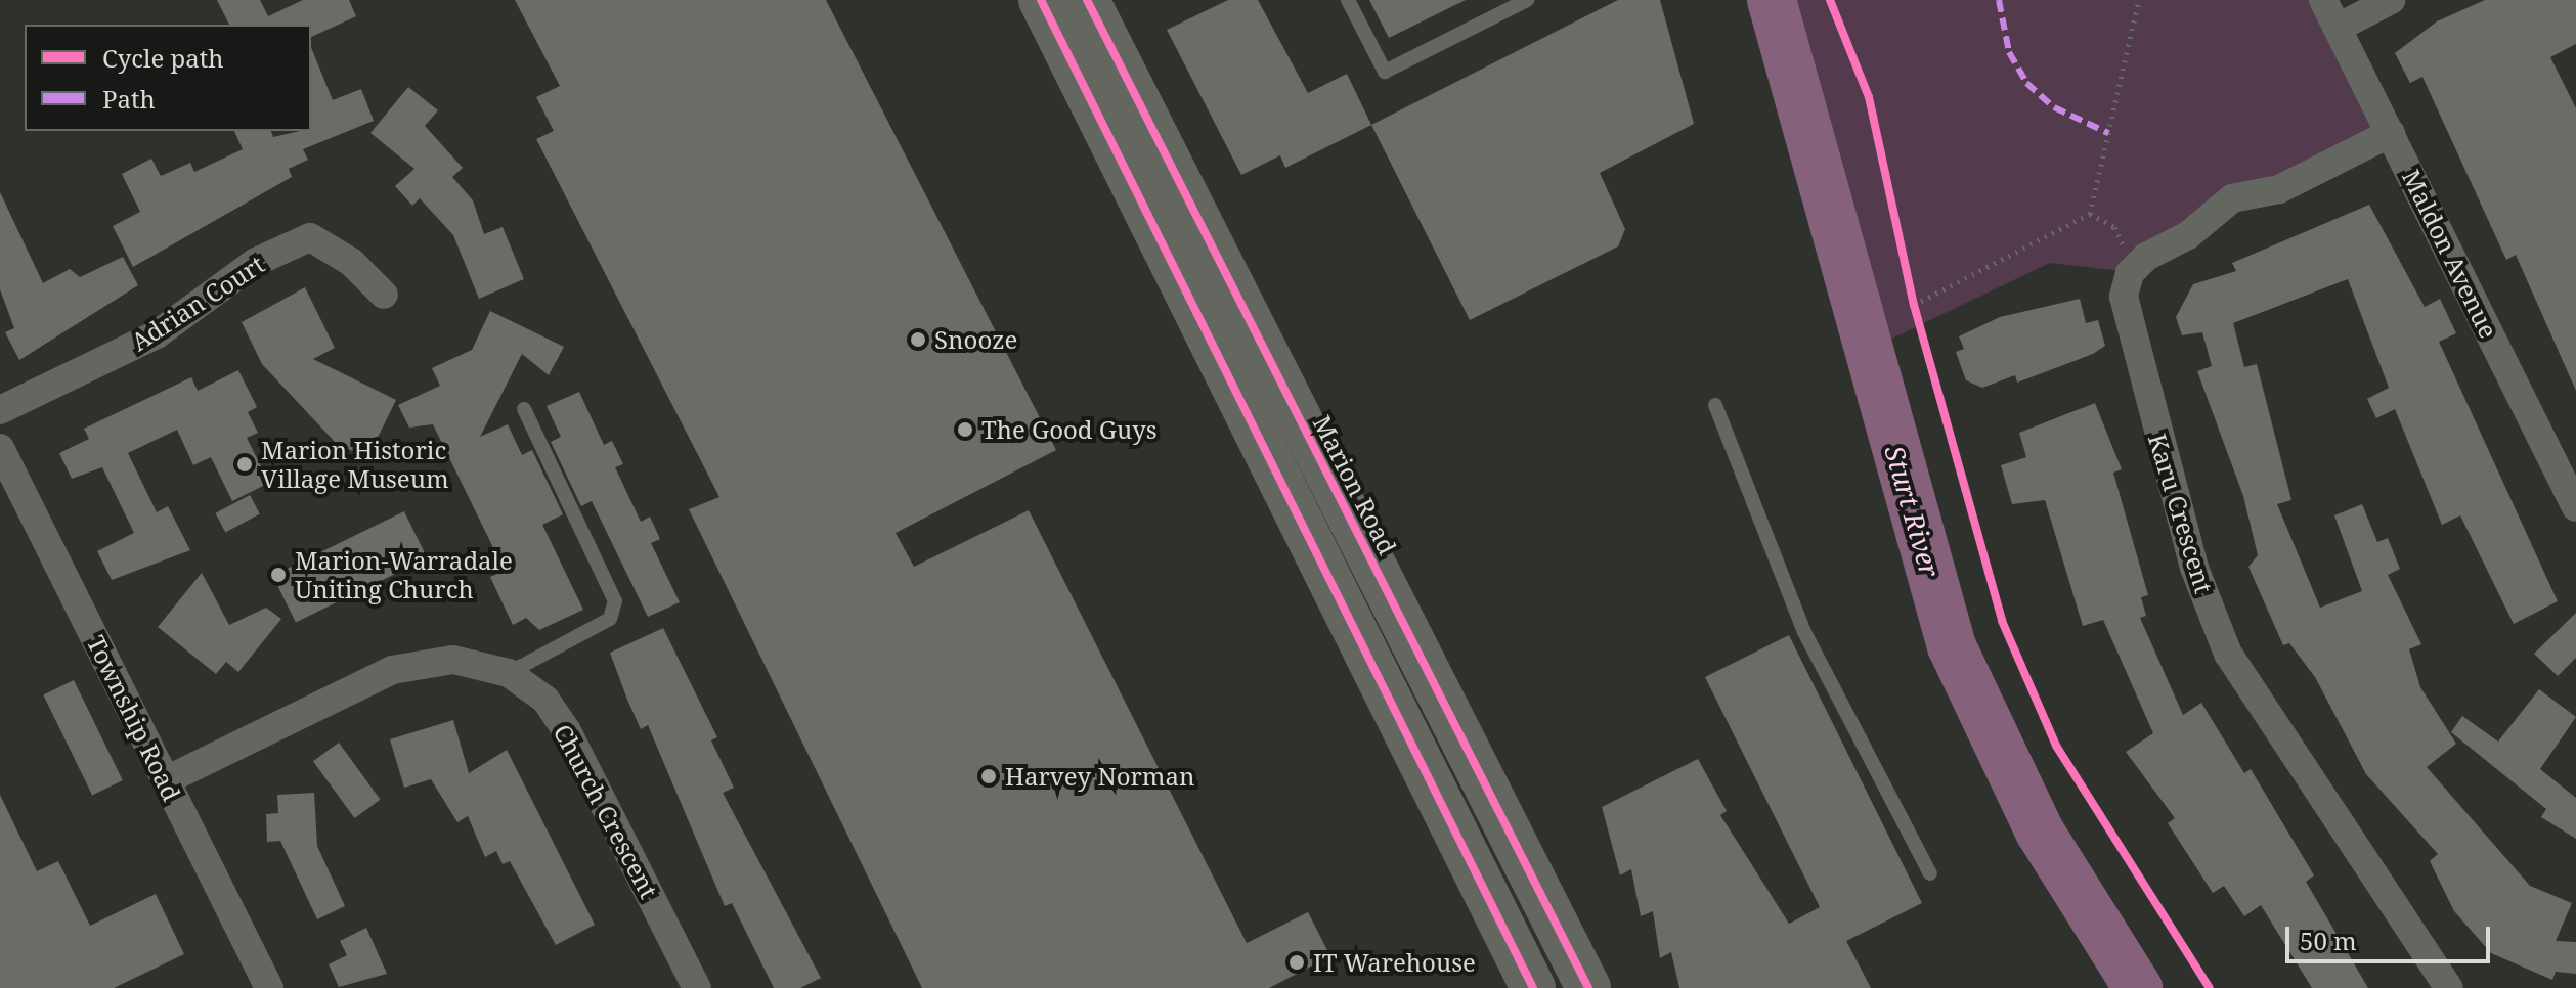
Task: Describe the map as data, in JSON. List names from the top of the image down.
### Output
{
  "streets": {
    "main road": ["Marion Road"],
    "street": [
      "Maldon Avenue",
      "Adrian Court",
      "Karu Crescent",
      "Township Road",
      "Church Crescent"
    ]
  },
  "crossings": [
    ["Township Road", "Church Crescent"]
  ],
  "water": ["Sturt River"],
  "places": [
    "Snooze",
    "The Good Guys",
    "Marion Historic Village Museum",
    "Marion-Warradale Uniting Church",
    "Harvey Norman",
    "IT Warehouse"
  ],
  "legend": ["Cycle path", "Path"],
  "scale_bar": "50 m"
}
